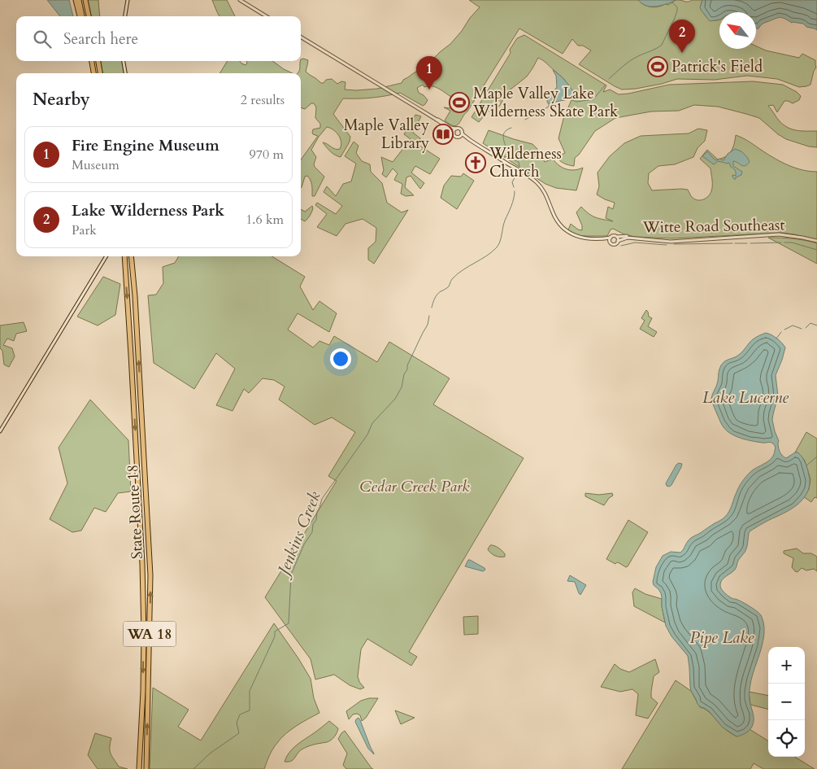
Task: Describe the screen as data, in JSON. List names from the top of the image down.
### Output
{
  "streets": {
    "highway": ["State Route 18", "WA 18"],
    "street": ["Witte Road Southeast"]
  },
  "water": ["Lake Lucerne", "Jenkins Creek", "Pipe Lake"],
  "parks": ["Cedar Creek Park"],
  "places": {
    "sports": ["Patrick's Field", "Maple Valley Lake Wilderness Skate Park"],
    "library": ["Maple Valley Library"],
    "church": ["Wilderness Church"]
  },
  "north": "top left",
  "page": {
    "search": "Search here",
    "pins": ["2", "1"],
    "heading": ["Nearby", "2 results"],
    "list": [
      {
        "mark": "1",
        "name": "Fire Engine Museum",
        "note": "Museum",
        "value": "970 m"
      },
      {
        "mark": "2",
        "name": "Lake Wilderness Park",
        "note": "Park",
        "value": "1.6 km"
      }
    ],
    "map_buttons": ["+", "−"]
  }
}
